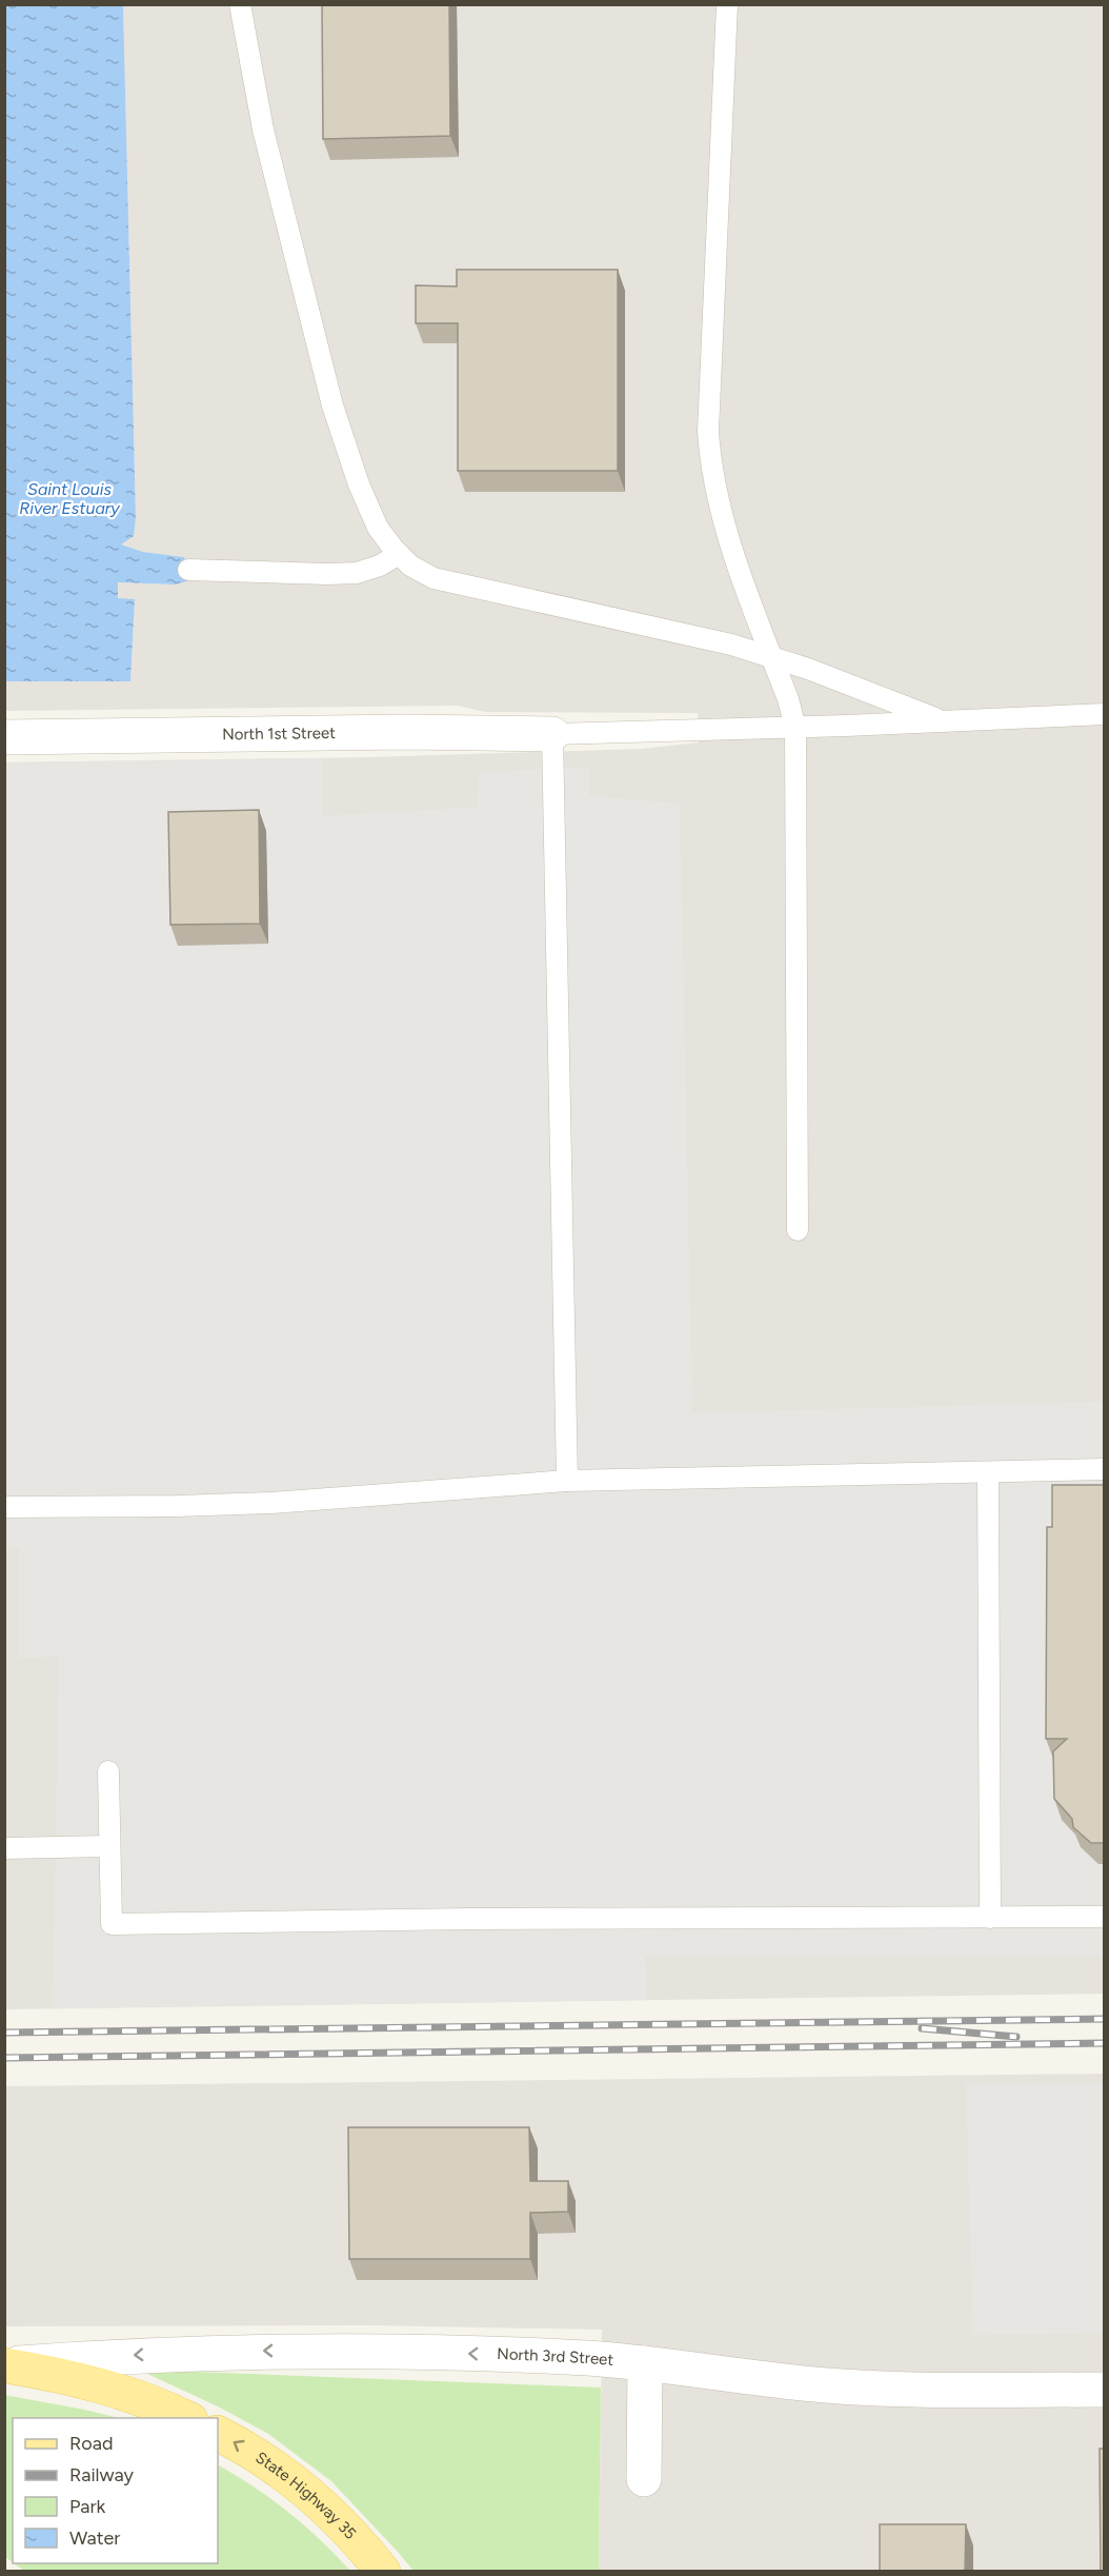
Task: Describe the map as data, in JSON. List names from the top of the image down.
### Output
{
  "streets": {
    "main road": ["State Highway 35"],
    "street": ["North 1st Street", "North 3rd Street"]
  },
  "one_way": ["North 3rd Street", "State Highway 35"],
  "water": ["Saint Louis River Estuary"],
  "legend": [
    "Road",
    "Railway",
    "Park",
    "Water"
  ]
}
